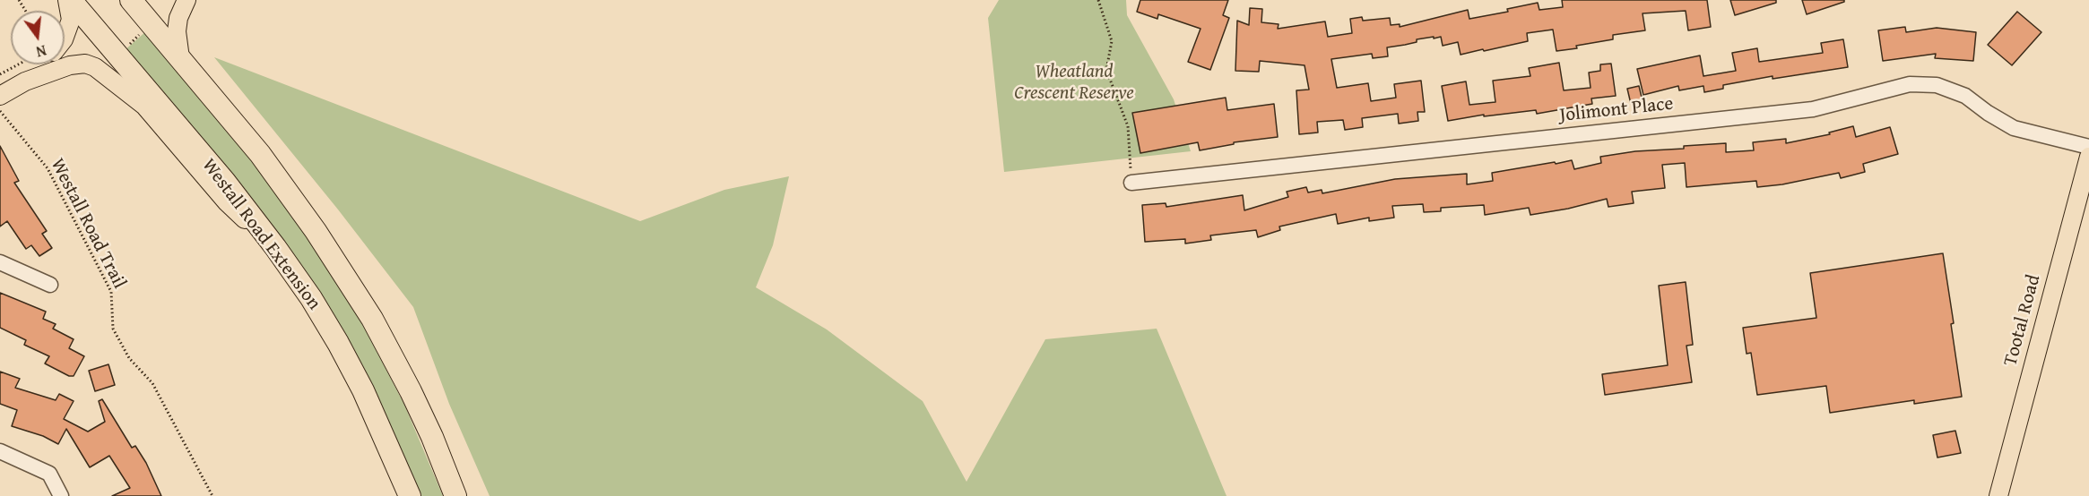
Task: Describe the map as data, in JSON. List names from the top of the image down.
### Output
{
  "streets": {
    "highway": ["Westall Road Extension"],
    "main road": ["Tootal Road"],
    "street": ["Jolimont Place"],
    "path": ["Westall Road Trail"]
  },
  "parks": ["Wheatland Crescent Reserve"],
  "north": "bottom"
}
